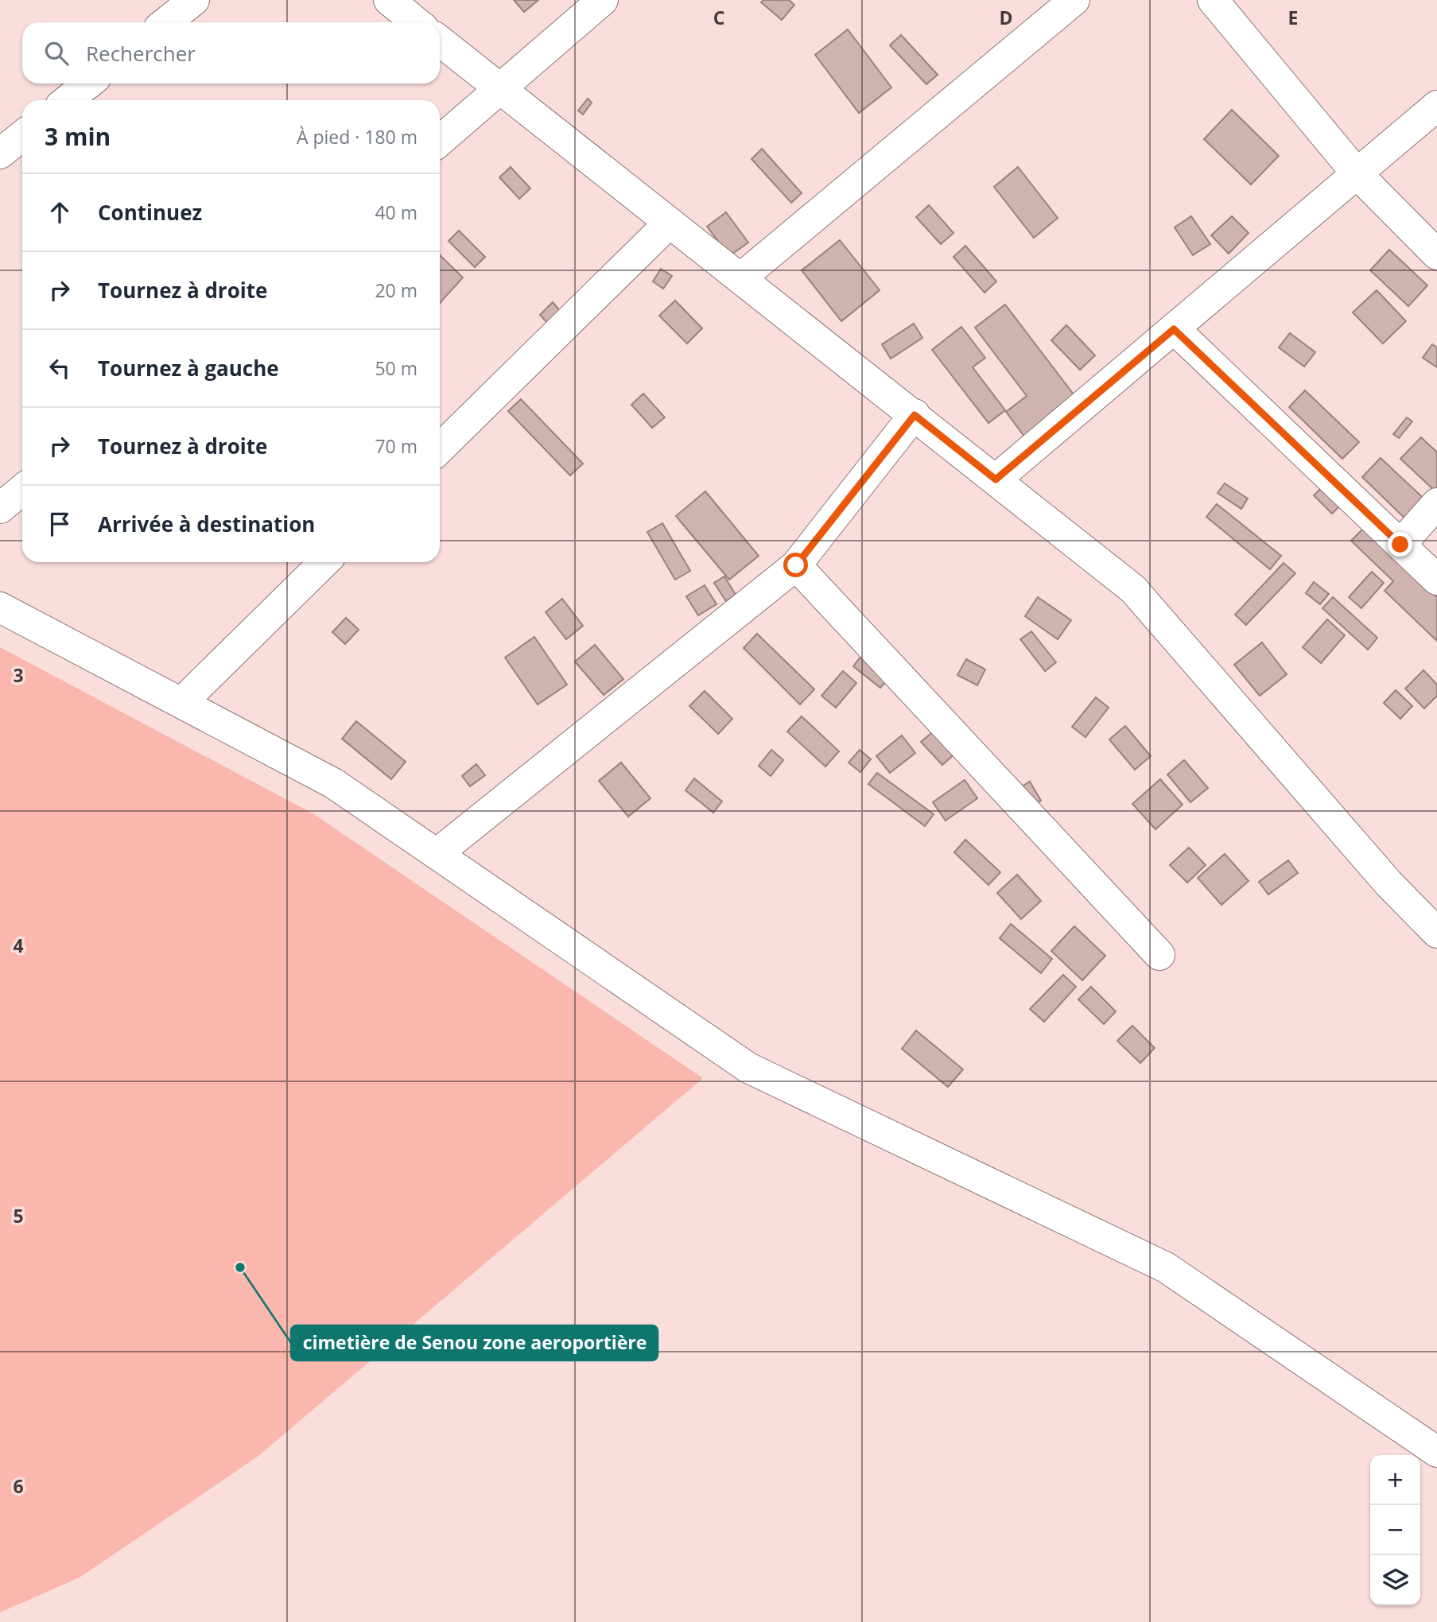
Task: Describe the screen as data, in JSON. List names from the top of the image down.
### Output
{
  "places": ["cimetière de Senou zone aeroportière"],
  "page": {
    "search": "Rechercher",
    "heading": ["3 min", "À pied · 180 m"],
    "list": [
      ["Continuez", "40 m"],
      ["Tournez à droite", "20 m"],
      ["Tournez à gauche", "50 m"],
      ["Tournez à droite", "70 m"],
      "Arrivée à destination"
    ],
    "map_buttons": ["+", "−"]
  },
  "grid": {
    "columns": ["C", "D", "E"],
    "rows": [
      "3",
      "4",
      "5",
      "6"
    ]
  }
}
